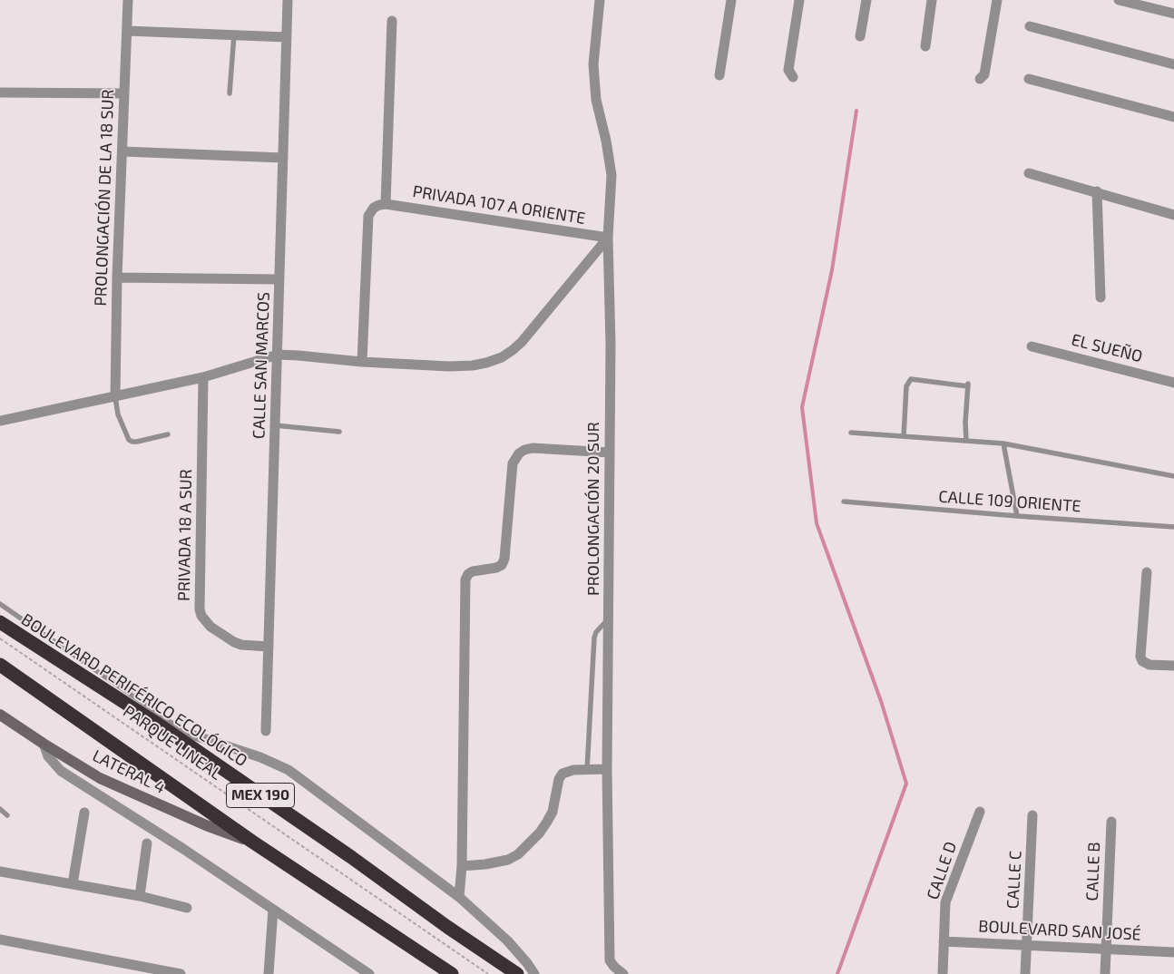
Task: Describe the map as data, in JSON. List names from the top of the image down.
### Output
{
  "streets": {
    "highway": ["BOULEVARD PERIFÉRICO ECOLÓGICO", "MEX 190"],
    "street": [
      "PROLONGACIÓN DE LA 18 SUR",
      "PRIVADA 107 A ORIENTE",
      "EL SUEÑO",
      "CALLE SAN MARCOS",
      "PROLONGACIÓN 20 SUR",
      "PRIVADA 18 A SUR",
      "LATERAL 4",
      "CALLE D",
      "CALLE B",
      "CALLE C",
      "BOULEVARD SAN JOSÉ"
    ],
    "lane": ["CALLE 109 ORIENTE"],
    "path": ["PARQUE LINEAL"]
  },
  "crossings": [
    ["PRIVADA 107 A ORIENTE", "PROLONGACIÓN 20 SUR"],
    ["CALLE SAN MARCOS", "PRIVADA 18 A SUR"],
    ["LATERAL 4", "MEX 190"],
    ["CALLE D", "BOULEVARD SAN JOSÉ"],
    ["CALLE B", "BOULEVARD SAN JOSÉ"],
    ["CALLE C", "BOULEVARD SAN JOSÉ"]
  ]
}
